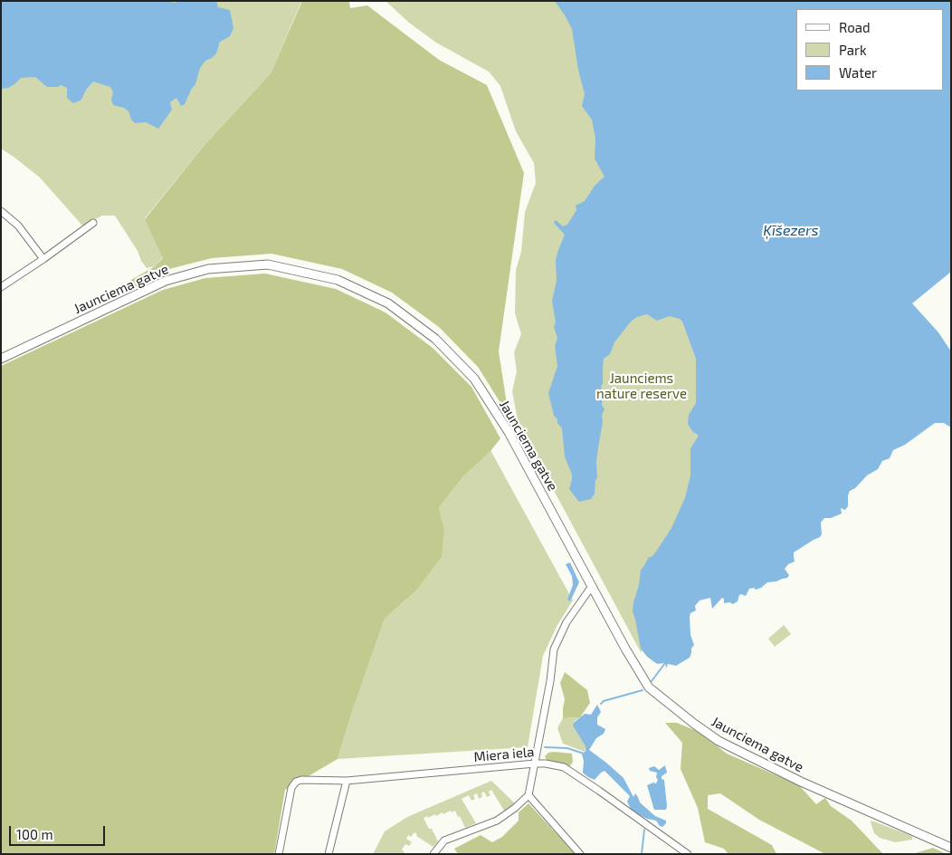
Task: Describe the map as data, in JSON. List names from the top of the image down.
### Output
{
  "streets": {
    "main road": ["Jaunciema gatve"],
    "street": ["Miera iela"]
  },
  "water": ["Ķīšezers"],
  "parks": ["Jaunciems nature reserve"],
  "legend": ["Road", "Park", "Water"],
  "scale_bar": "100 m"
}
